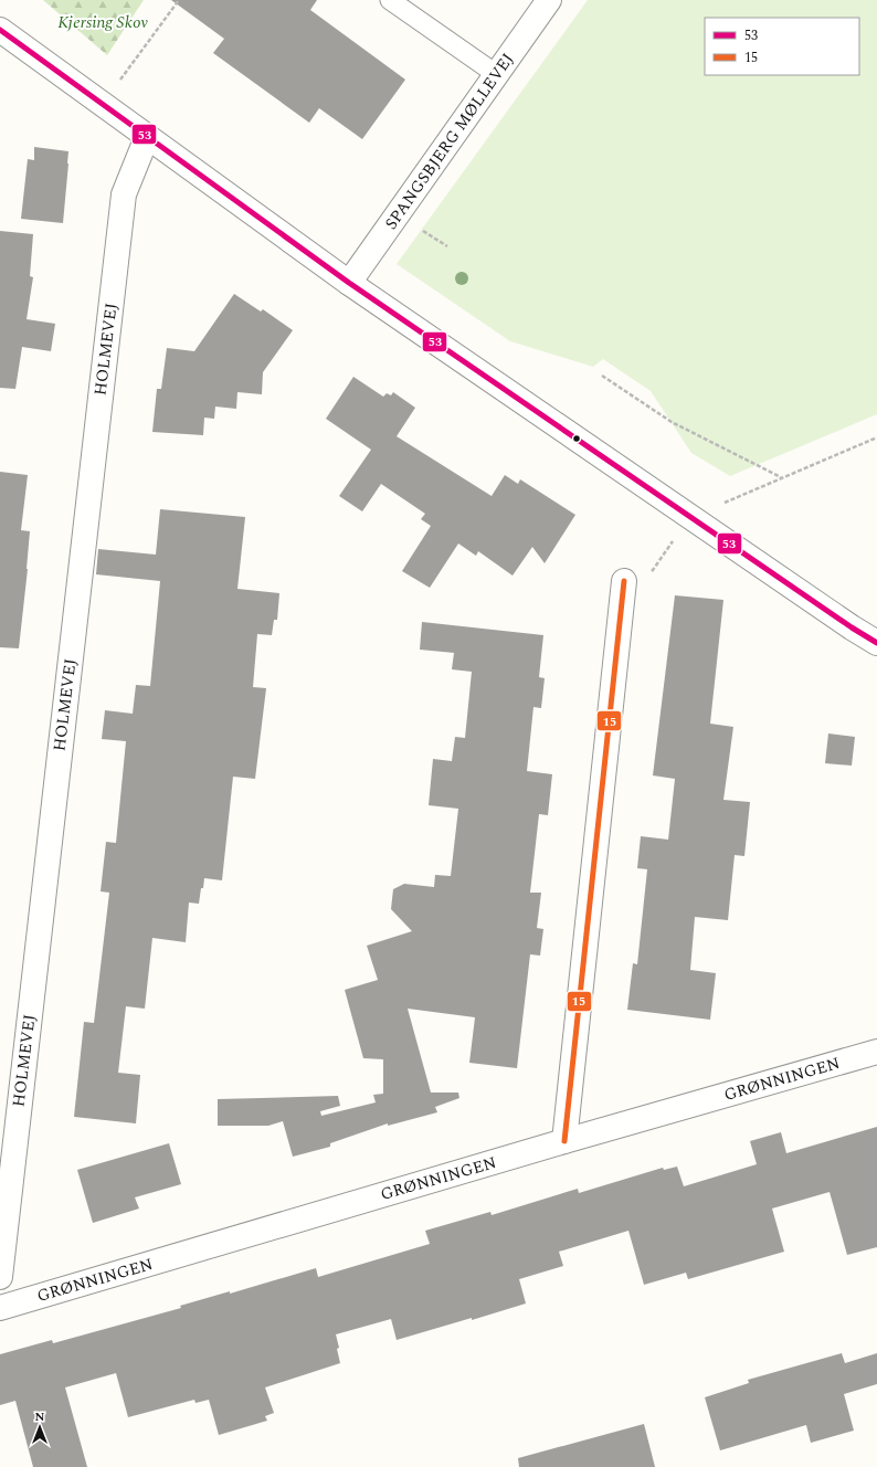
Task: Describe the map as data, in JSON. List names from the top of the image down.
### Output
{
  "streets": {
    "street": ["SPANGSBJERG MØLLEVEJ", "HOLMEVEJ", "GRØNNINGEN"]
  },
  "parks": ["Kjersing Skov"],
  "lines": ["transit line 53", "transit line 15"],
  "legend": ["53", "15"],
  "north": "top"
}
